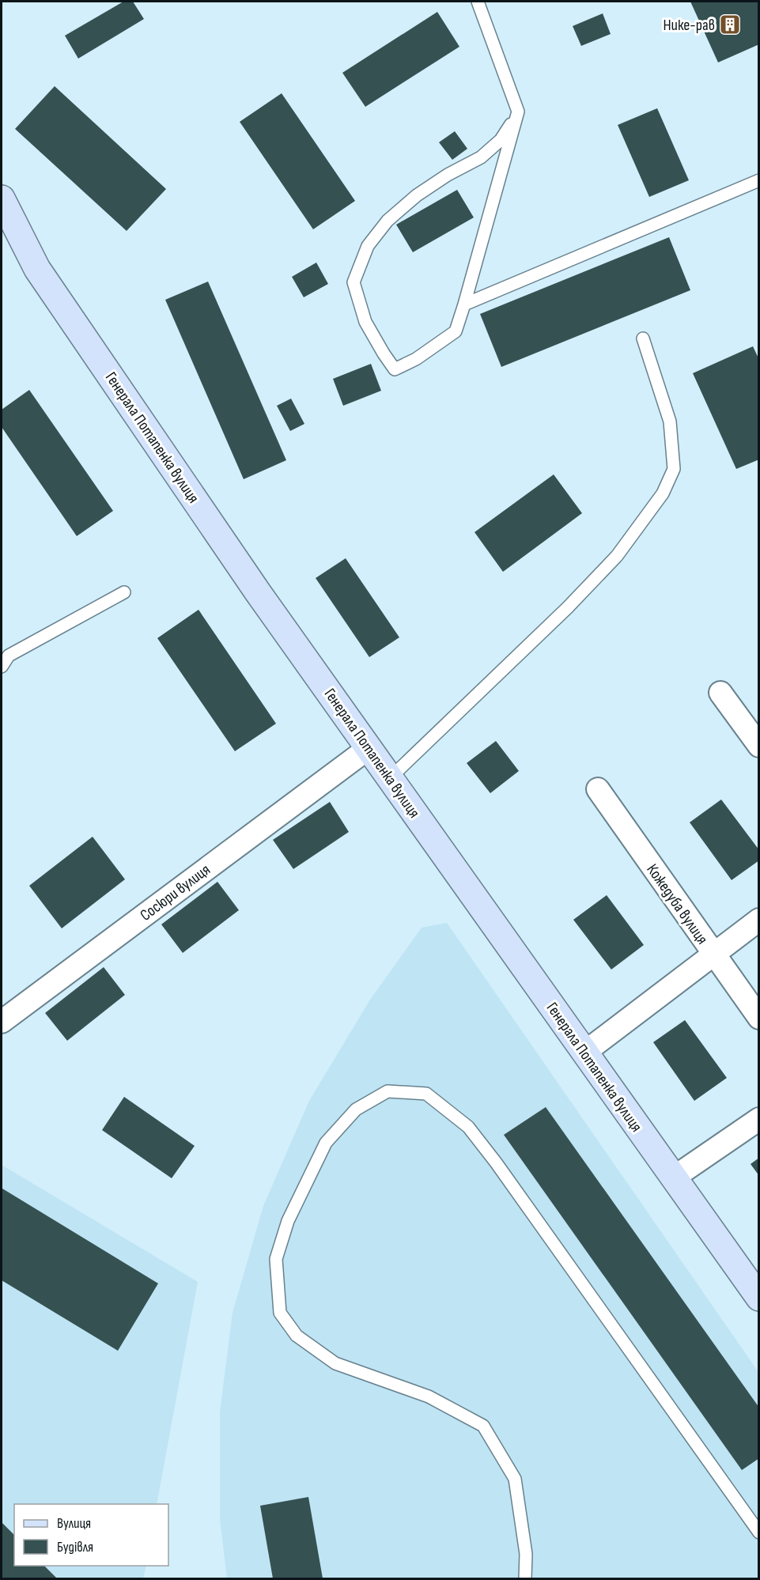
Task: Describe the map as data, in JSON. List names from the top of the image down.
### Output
{
  "streets": {
    "main road": ["Генерала Потапенка вулиця"],
    "street": ["Сосюри вулиця", "Кожедуба вулиця"]
  },
  "crossings": [
    ["Генерала Потапенка вулиця", "Сосюри вулиця"]
  ],
  "places": {
    "building": ["Нике-рав"]
  },
  "legend": ["Вулиця", "Будівля"]
}
